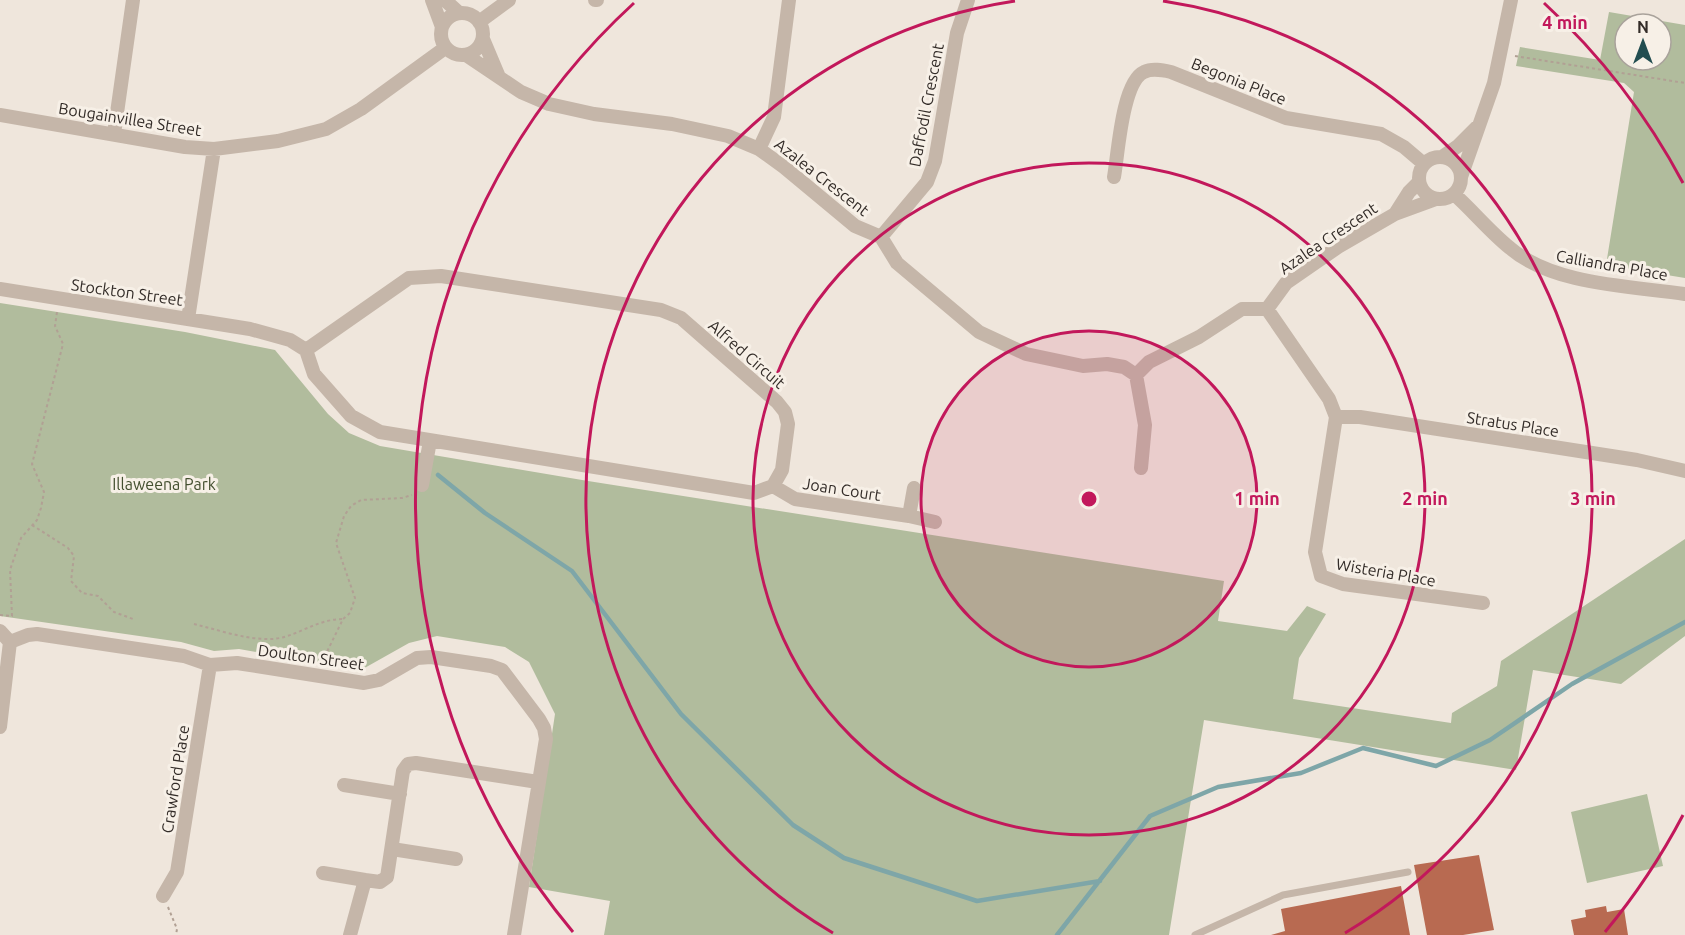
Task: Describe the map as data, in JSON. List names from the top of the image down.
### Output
{
  "streets": {
    "street": [
      "Begonia Place",
      "Daffodil Crescent",
      "Bougainvillea Street",
      "Azalea Crescent",
      "Calliandra Place",
      "Stockton Street",
      "Alfred Circuit",
      "Stratus Place",
      "Joan Court",
      "Wisteria Place",
      "Doulton Street",
      "Crawford Place"
    ]
  },
  "crossings": [
    ["Begonia Place", "Azalea Crescent"],
    ["Begonia Place", "Calliandra Place"],
    ["Daffodil Crescent", "Azalea Crescent"],
    ["Bougainvillea Street", "Azalea Crescent"],
    ["Bougainvillea Street", "Stockton Street"],
    ["Azalea Crescent", "Calliandra Place"],
    ["Alfred Circuit", "Joan Court"],
    ["Stratus Place", "Wisteria Place"],
    ["Doulton Street", "Crawford Place"]
  ],
  "parks": ["Illaweena Park"],
  "north": "top",
  "rings": [
    "4 min",
    "1 min",
    "2 min",
    "3 min"
  ]
}
